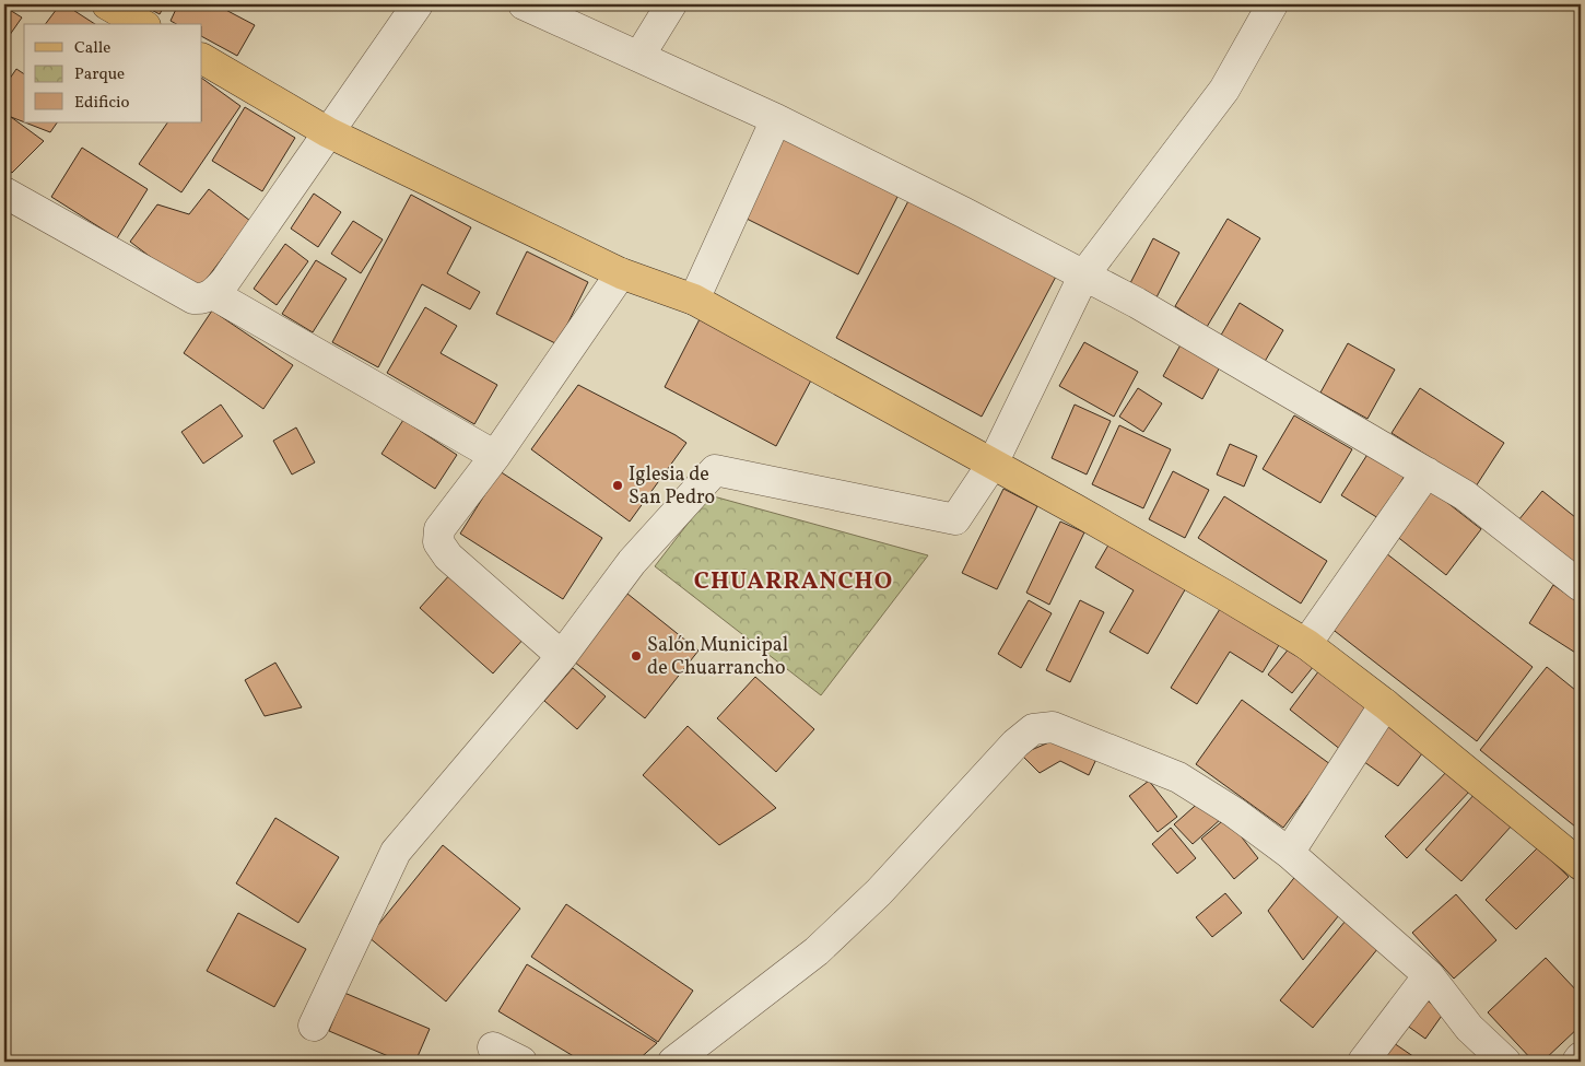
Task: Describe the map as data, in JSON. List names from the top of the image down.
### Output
{
  "districts": ["CHUARRANCHO"],
  "places": ["Iglesia de San Pedro", "Salón Municipal de Chuarrancho"],
  "legend": ["Calle", "Parque", "Edificio"]
}
